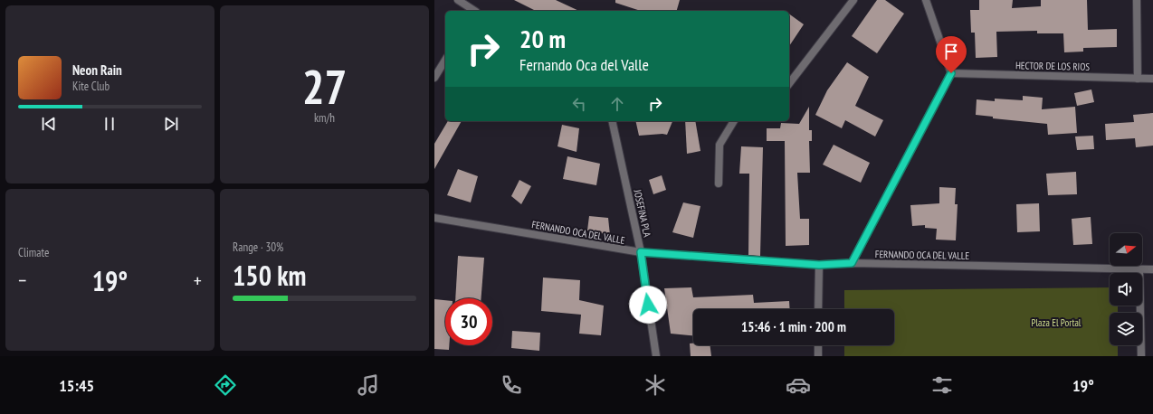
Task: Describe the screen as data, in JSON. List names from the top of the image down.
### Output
{
  "streets": {
    "street": ["HECTOR DE LOS RIOS", "JOSEFINA PLA", "FERNANDO OCA DEL VALLE"]
  },
  "crossings": [
    ["JOSEFINA PLA", "FERNANDO OCA DEL VALLE"]
  ],
  "parks": ["Plaza El Portal"],
  "north": "right",
  "page": {
    "tile": [
      ["27", "km/h"],
      "Climate",
      ["Range · 30%", "150 km"]
    ],
    "turn": ["20 m", "Fernando Oca del Valle"],
    "song": ["Neon Rain", "Kite Club"],
    "heat": ["−", "19°", "+"],
    "limit": "30",
    "trip": "15:46 · 1 min · 200 m",
    "tabs": ["15:45", "19°"]
  }
}
